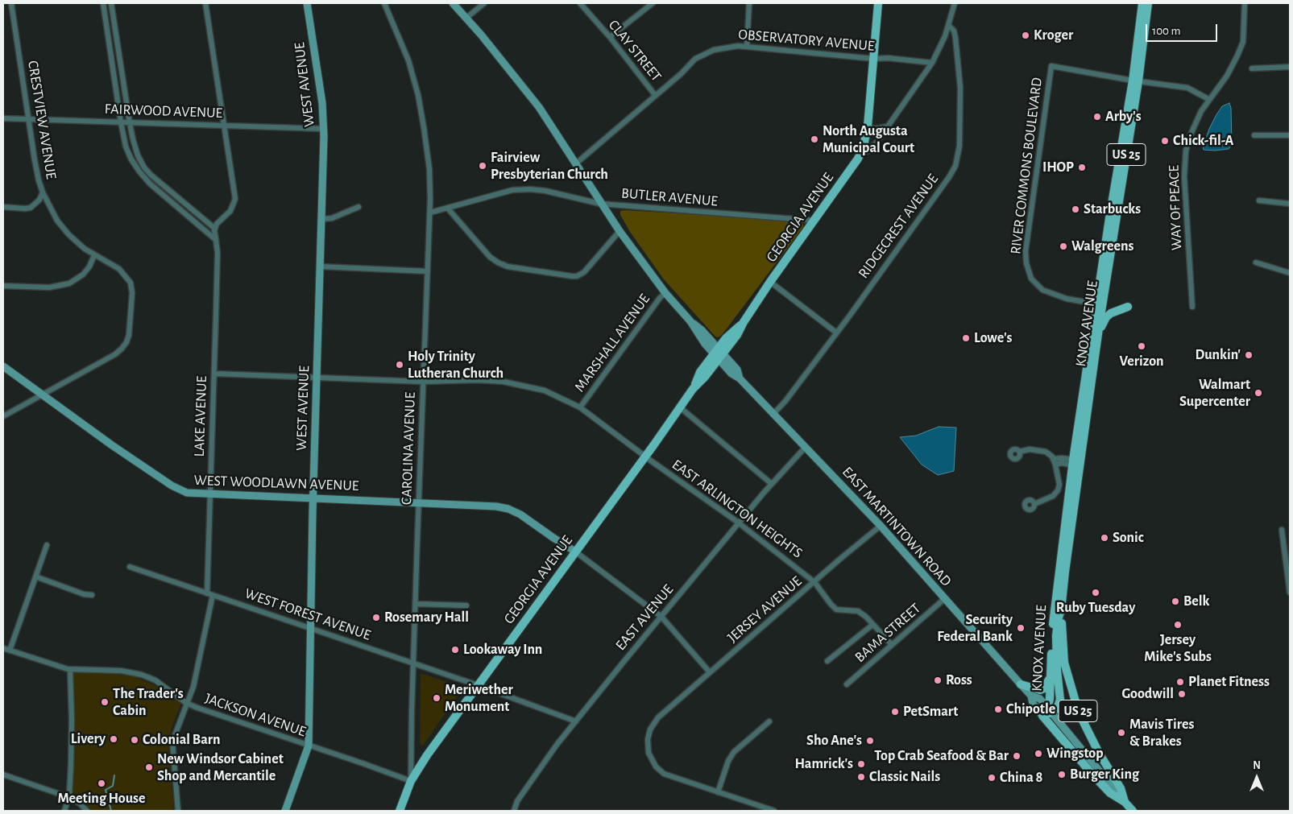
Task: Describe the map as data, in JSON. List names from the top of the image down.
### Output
{
  "streets": {
    "main road": [
      "US 25",
      "GEORGIA AVENUE",
      "KNOX AVENUE",
      "EAST MARTINTOWN ROAD"
    ],
    "street": [
      "OBSERVATORY AVENUE",
      "CLAY STREET",
      "WEST AVENUE",
      "FAIRWOOD AVENUE",
      "CRESTVIEW AVENUE",
      "RIVER COMMONS BOULEVARD",
      "BUTLER AVENUE",
      "WAY OF PEACE",
      "RIDGECREST AVENUE",
      "MARSHALL AVENUE",
      "LAKE AVENUE",
      "CAROLINA AVENUE",
      "WEST WOODLAWN AVENUE",
      "EAST ARLINGTON HEIGHTS",
      "JERSEY AVENUE",
      "WEST FOREST AVENUE",
      "EAST AVENUE",
      "BAMA STREET",
      "JACKSON AVENUE"
    ]
  },
  "crossings": [
    ["OBSERVATORY AVENUE", "CLAY STREET"],
    ["OBSERVATORY AVENUE", "GEORGIA AVENUE"],
    ["OBSERVATORY AVENUE", "EAST MARTINTOWN ROAD"],
    ["WEST AVENUE", "FAIRWOOD AVENUE"],
    ["WEST AVENUE", "WEST WOODLAWN AVENUE"],
    ["WEST AVENUE", "EAST ARLINGTON HEIGHTS"],
    ["WEST AVENUE", "WEST FOREST AVENUE"],
    ["WEST AVENUE", "JACKSON AVENUE"],
    ["FAIRWOOD AVENUE", "CRESTVIEW AVENUE"],
    ["CRESTVIEW AVENUE", "WEST WOODLAWN AVENUE"],
    ["US 25", "KNOX AVENUE"],
    ["US 25", "EAST MARTINTOWN ROAD"],
    ["RIVER COMMONS BOULEVARD", "KNOX AVENUE"],
    ["BUTLER AVENUE", "GEORGIA AVENUE"],
    ["BUTLER AVENUE", "CAROLINA AVENUE"],
    ["BUTLER AVENUE", "EAST MARTINTOWN ROAD"],
    ["GEORGIA AVENUE", "CAROLINA AVENUE"],
    ["GEORGIA AVENUE", "WEST WOODLAWN AVENUE"],
    ["GEORGIA AVENUE", "EAST ARLINGTON HEIGHTS"],
    ["GEORGIA AVENUE", "EAST MARTINTOWN ROAD"],
    ["GEORGIA AVENUE", "WEST FOREST AVENUE"],
    ["GEORGIA AVENUE", "JACKSON AVENUE"],
    ["RIDGECREST AVENUE", "EAST MARTINTOWN ROAD"],
    ["KNOX AVENUE", "EAST MARTINTOWN ROAD"],
    ["MARSHALL AVENUE", "EAST ARLINGTON HEIGHTS"],
    ["MARSHALL AVENUE", "EAST MARTINTOWN ROAD"],
    ["LAKE AVENUE", "WEST WOODLAWN AVENUE"],
    ["LAKE AVENUE", "EAST ARLINGTON HEIGHTS"],
    ["LAKE AVENUE", "WEST FOREST AVENUE"],
    ["LAKE AVENUE", "JACKSON AVENUE"],
    ["CAROLINA AVENUE", "WEST WOODLAWN AVENUE"],
    ["CAROLINA AVENUE", "EAST ARLINGTON HEIGHTS"],
    ["CAROLINA AVENUE", "WEST FOREST AVENUE"],
    ["CAROLINA AVENUE", "JACKSON AVENUE"],
    ["EAST ARLINGTON HEIGHTS", "JERSEY AVENUE"],
    ["EAST ARLINGTON HEIGHTS", "EAST AVENUE"],
    ["EAST ARLINGTON HEIGHTS", "BAMA STREET"],
    ["EAST MARTINTOWN ROAD", "JERSEY AVENUE"],
    ["EAST MARTINTOWN ROAD", "EAST AVENUE"],
    ["EAST MARTINTOWN ROAD", "BAMA STREET"],
    ["WEST FOREST AVENUE", "EAST AVENUE"]
  ],
  "places": [
    "Kroger",
    "Arby's",
    "North Augusta Municipal Court",
    "Chick-fil-A",
    "Fairview Presbyterian Church",
    "IHOP",
    "Starbucks",
    "Walgreens",
    "Lowe's",
    "Verizon",
    "Dunkin'",
    "Holy Trinity Lutheran Church",
    "Walmart Supercenter",
    "Sonic",
    "Ruby Tuesday",
    "Belk",
    "Rosemary Hall",
    "Jersey Mike's Subs",
    "Security Federal Bank",
    "Lookaway Inn",
    "Ross",
    "Planet Fitness",
    "Goodwill",
    "Meriwether Monument",
    "The Trader's Cabin",
    "Chipotle",
    "PetSmart",
    "Mavis Tires & Brakes",
    "Livery",
    "Colonial Barn",
    "Sho Ane's",
    "Wingstop",
    "Top Crab Seafood & Bar",
    "Hamrick's",
    "New Windsor Cabinet Shop and Mercantile",
    "Burger King",
    "Classic Nails",
    "China 8",
    "Meeting House"
  ],
  "scale_bar": "100 m",
  "north": "top"
}
